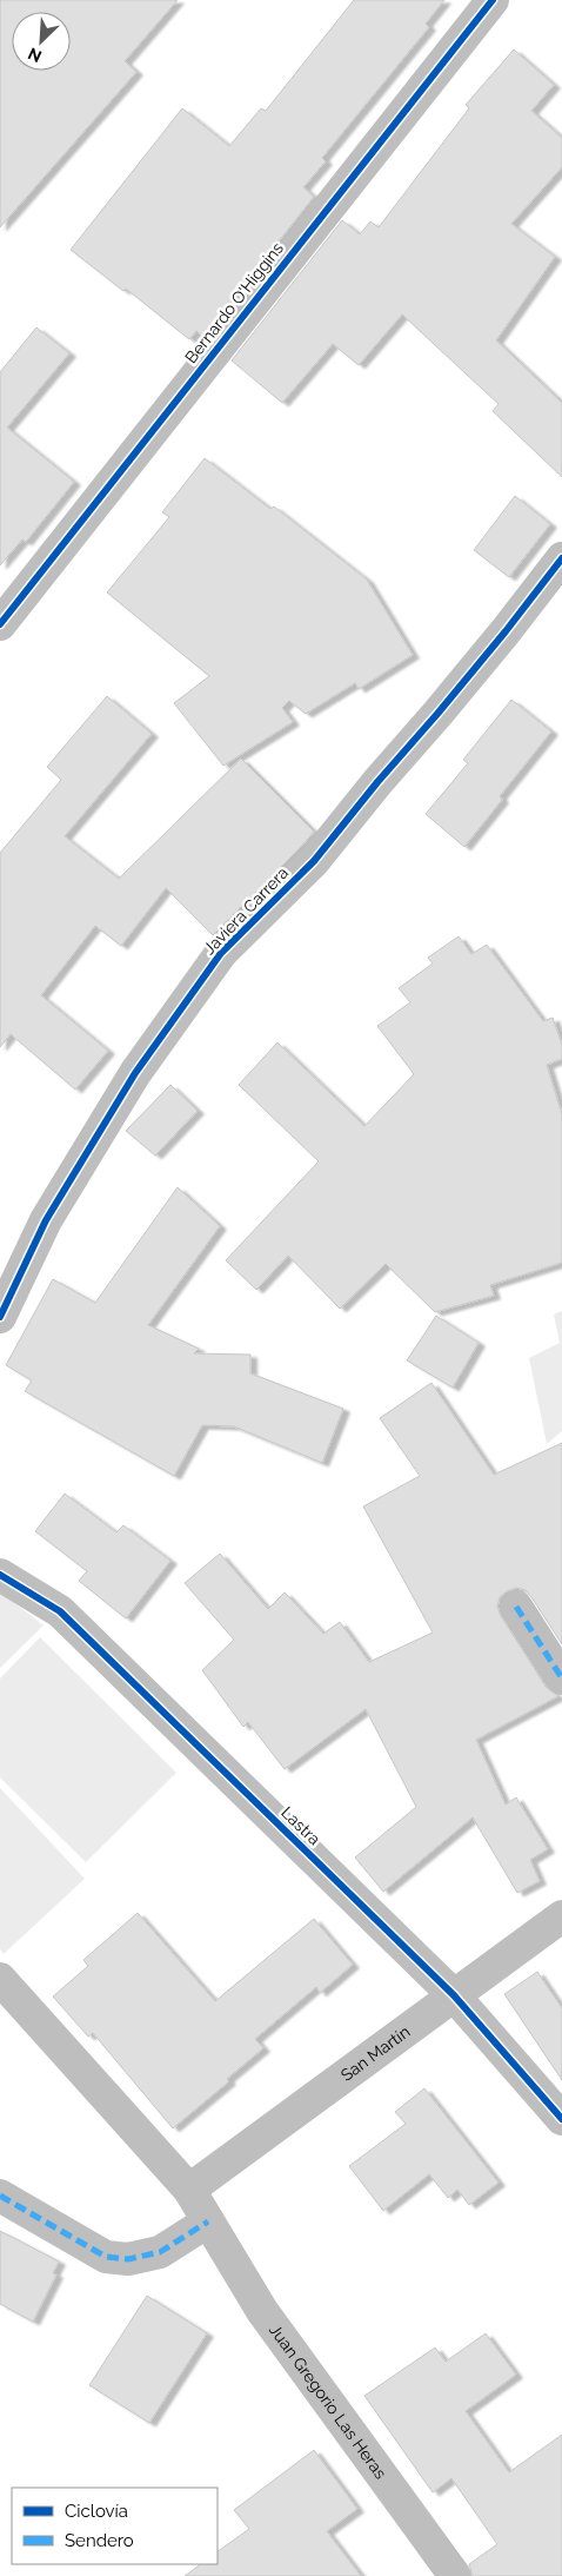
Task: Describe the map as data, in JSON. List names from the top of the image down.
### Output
{
  "streets": {
    "street": [
      "Bernardo O'Higgins",
      "Javiera Carrera",
      "Lastra",
      "San Martín",
      "Juan Gregorio Las Heras"
    ]
  },
  "crossings": [
    ["Lastra", "San Martín"],
    ["San Martín", "Juan Gregorio Las Heras"]
  ],
  "legend": ["Ciclovía", "Sendero"],
  "north": "bottom left"
}
